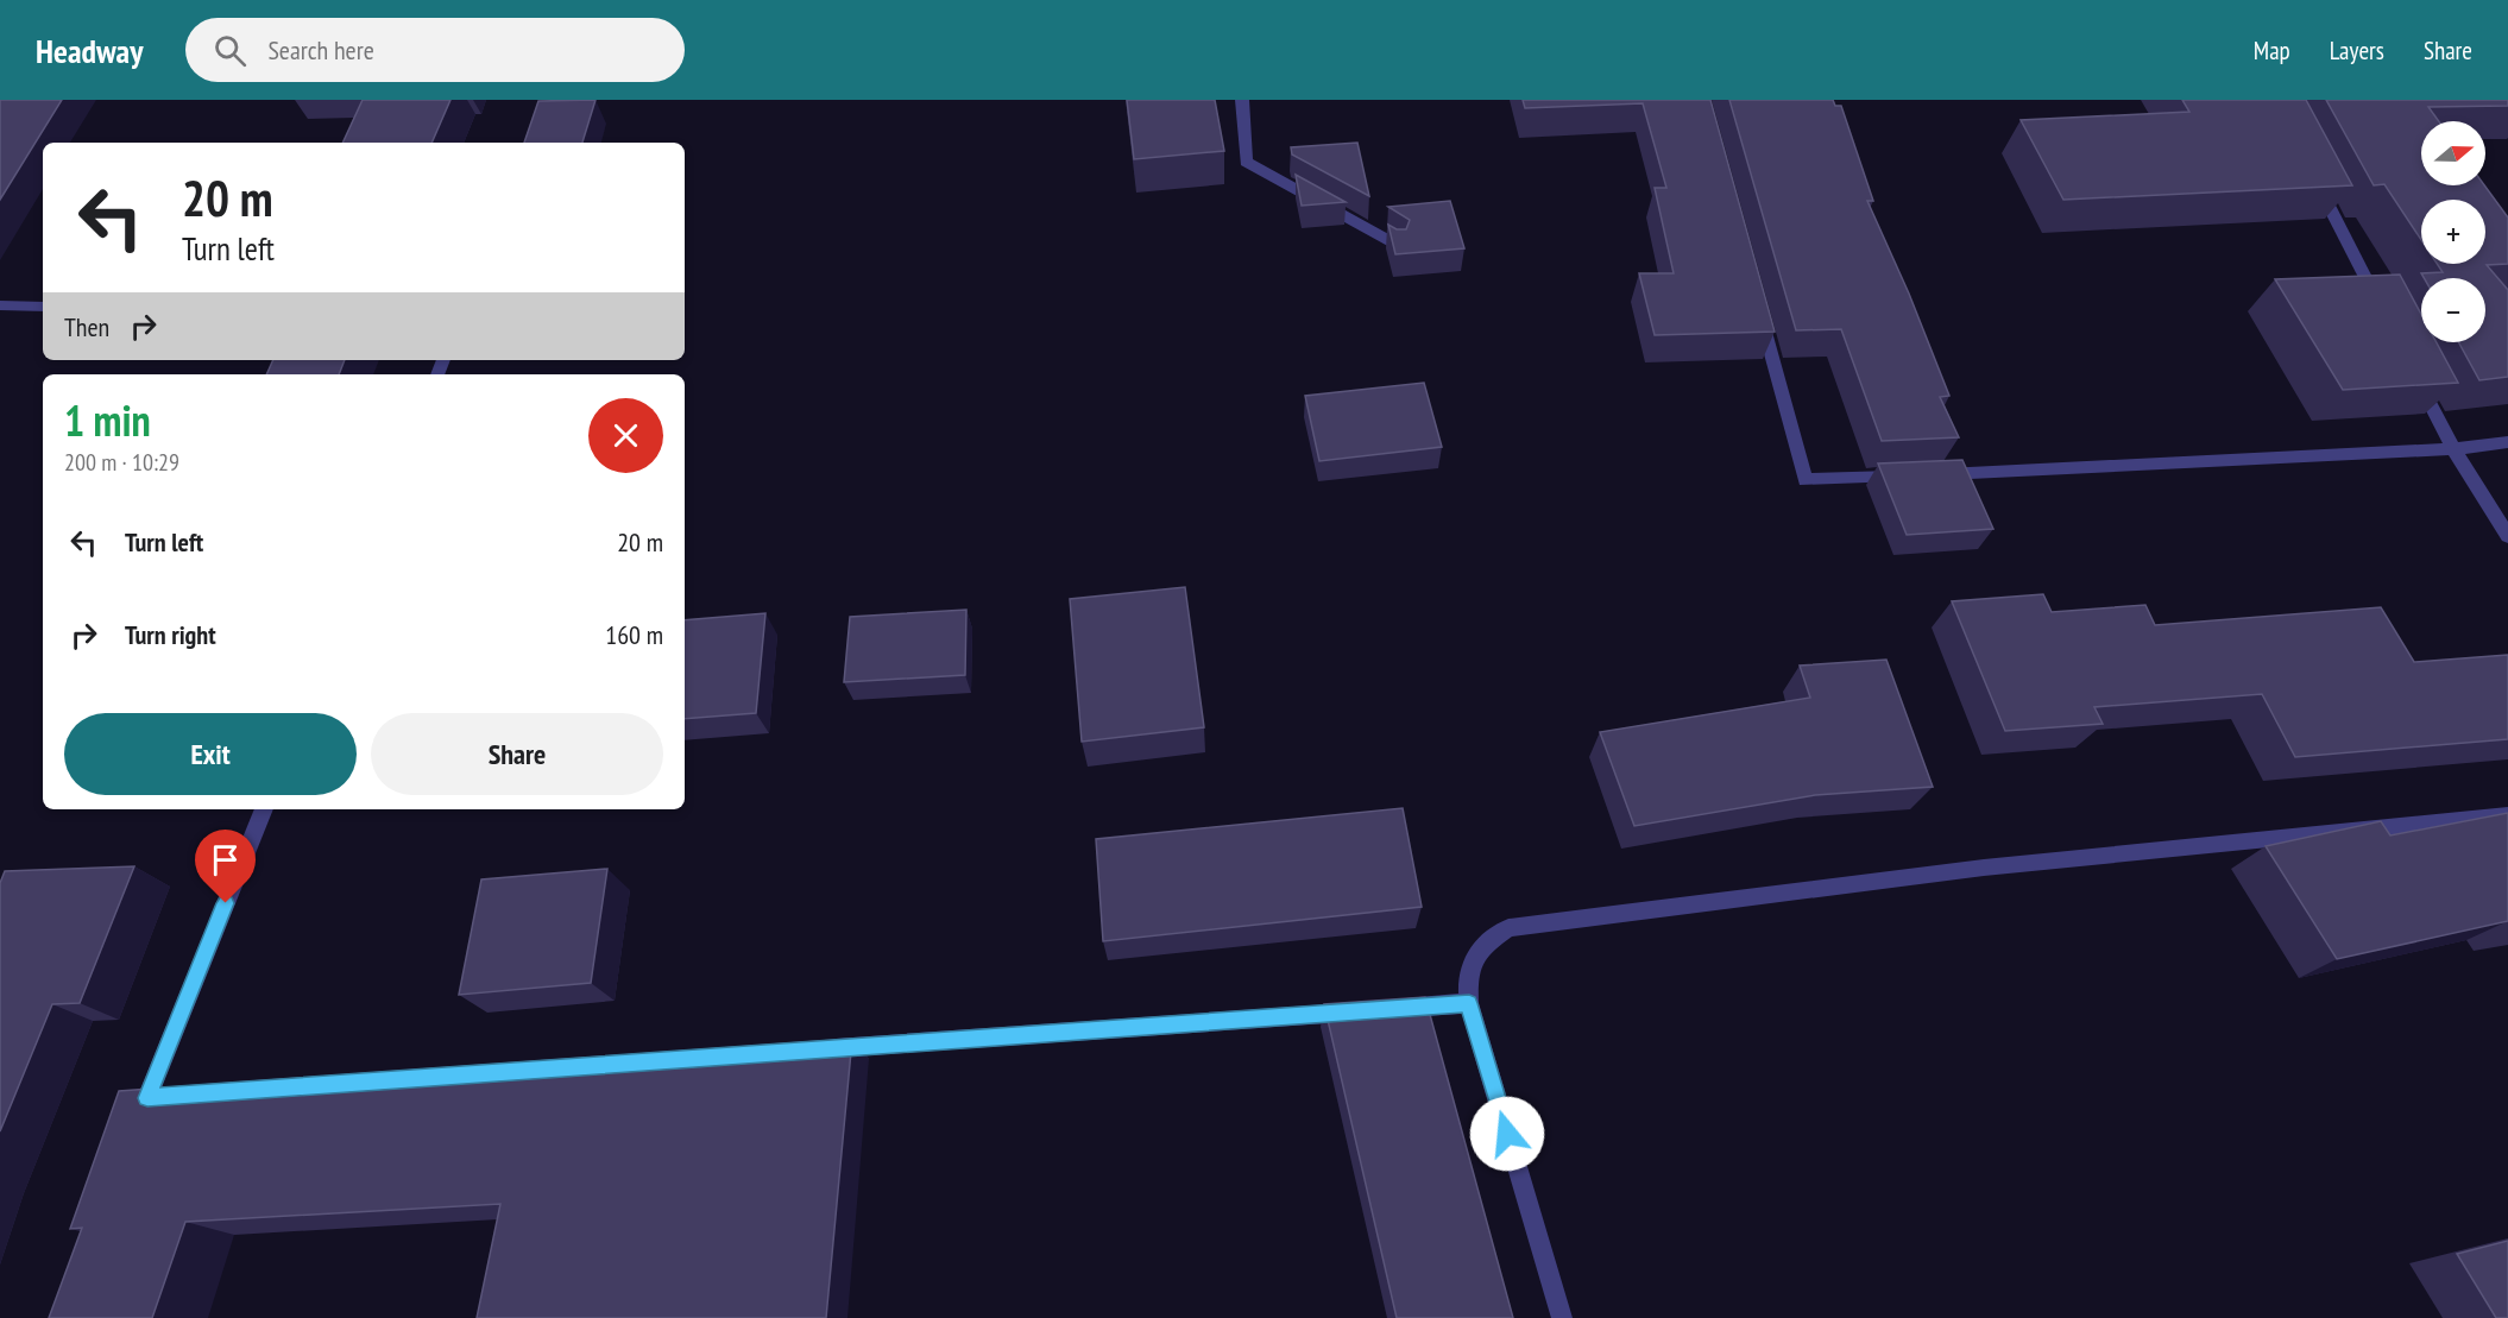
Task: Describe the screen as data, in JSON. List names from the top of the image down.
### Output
{
  "north": "right",
  "page": {
    "header": "Headway",
    "search": "Search here",
    "nav": ["Map", "Layers", "Share"],
    "map_buttons": ["+", "−"],
    "turn": ["20 m", "Turn left"],
    "then": "Then",
    "heading": ["1 min", "200 m · 10:29"],
    "list": [
      {
        "name": "Turn left",
        "value": "20 m"
      },
      {
        "name": "Turn right",
        "value": "160 m"
      }
    ],
    "buttons": ["Exit", "Share"]
  }
}
